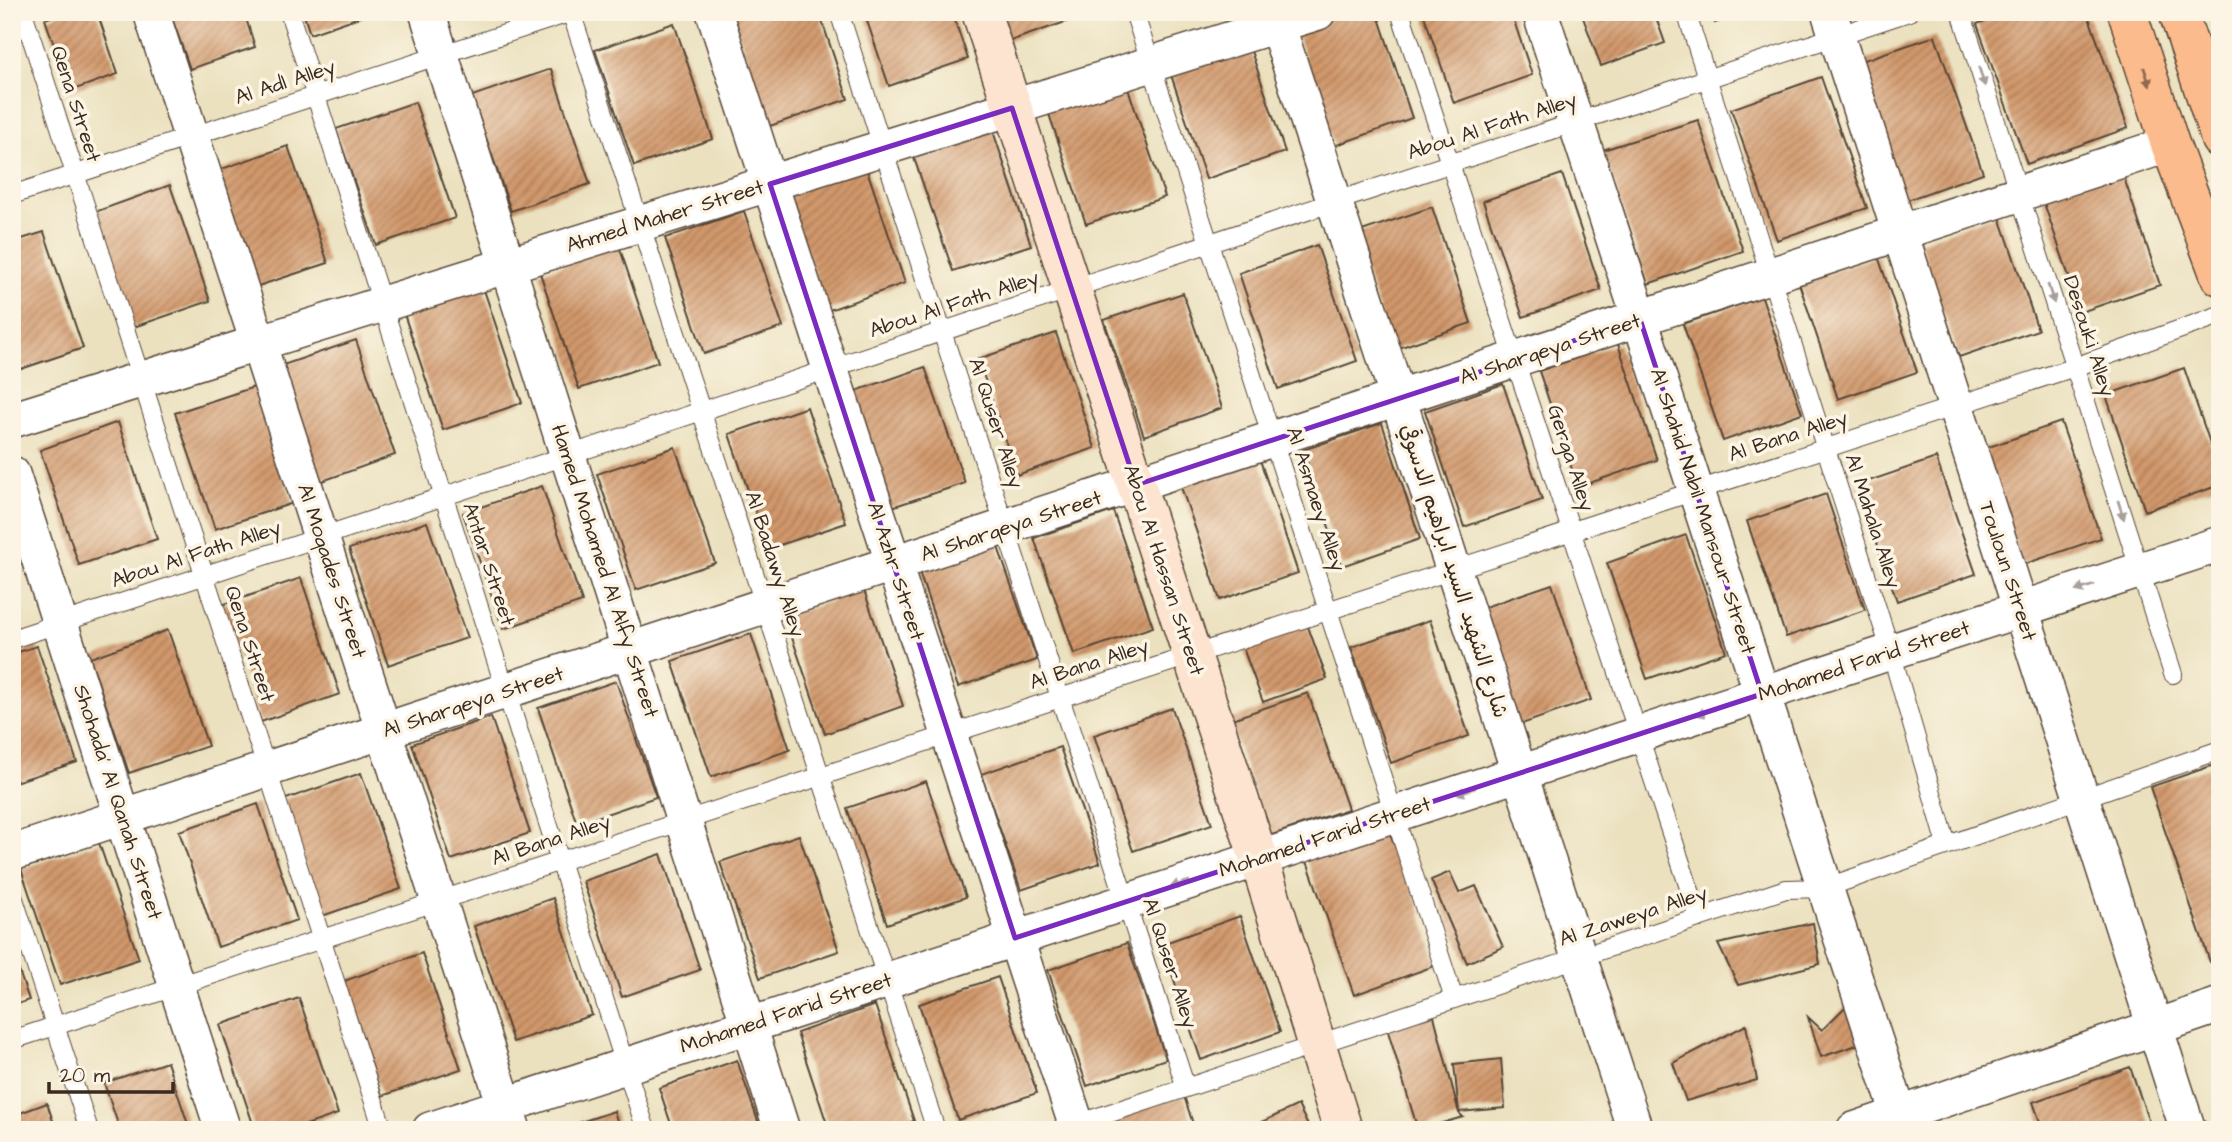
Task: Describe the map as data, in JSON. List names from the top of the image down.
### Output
{
  "streets": {
    "street": [
      "Ahmed Maher Street",
      "Al Sharqeya Street",
      "Al Shahid Nabil Mansour Street",
      "Abou Al Hassan Street",
      "Al Moqades Street",
      "Hamed Mohamed Al Alfy Street",
      "Al Azhr Street",
      "شارع الشهيد السيد ابراهيم الدسوقي",
      "Touloun Street",
      "Mohamed Farid Street",
      "Shohada' Al Qanah Street"
    ],
    "lane": [
      "Al Adl Alley",
      "Qena Street",
      "Abou Al Fath Alley",
      "Desouki Alley",
      "Al Quser Alley",
      "Al Bana Alley",
      "Gerga Alley",
      "Al Asmaey Alley",
      "Al Mahala Alley",
      "Antar Street",
      "Al Badawy Alley",
      "Al Zaweya Alley"
    ]
  },
  "crossings": [
    ["Al Adl Alley", "Qena Street"],
    ["Al Adl Alley", "Antar Street"],
    ["Al Adl Alley", "Al Badawy Alley"],
    ["Al Adl Alley", "Al Moqades Street"],
    ["Al Adl Alley", "Hamed Mohamed Al Alfy Street"],
    ["Qena Street", "Abou Al Fath Alley"],
    ["Qena Street", "Ahmed Maher Street"],
    ["Qena Street", "Al Sharqeya Street"],
    ["Qena Street", "Al Bana Alley"],
    ["Abou Al Fath Alley", "Al Quser Alley"],
    ["Abou Al Fath Alley", "Gerga Alley"],
    ["Abou Al Fath Alley", "Al Asmaey Alley"],
    ["Abou Al Fath Alley", "Al Shahid Nabil Mansour Street"],
    ["Abou Al Fath Alley", "Al Mahala Alley"],
    ["Abou Al Fath Alley", "Antar Street"],
    ["Abou Al Fath Alley", "Al Badawy Alley"],
    ["Abou Al Fath Alley", "Abou Al Hassan Street"],
    ["Abou Al Fath Alley", "Al Moqades Street"],
    ["Abou Al Fath Alley", "Hamed Mohamed Al Alfy Street"],
    ["Abou Al Fath Alley", "Al Azhr Street"],
    ["Abou Al Fath Alley", "شارع الشهيد السيد ابراهيم الدسوقي"],
    ["Abou Al Fath Alley", "Touloun Street"],
    ["Abou Al Fath Alley", "Shohada' Al Qanah Street"],
    ["Ahmed Maher Street", "Al Quser Alley"],
    ["Ahmed Maher Street", "Al Asmaey Alley"],
    ["Ahmed Maher Street", "Antar Street"],
    ["Ahmed Maher Street", "Al Badawy Alley"],
    ["Ahmed Maher Street", "Abou Al Hassan Street"],
    ["Ahmed Maher Street", "Al Moqades Street"],
    ["Ahmed Maher Street", "Hamed Mohamed Al Alfy Street"],
    ["Ahmed Maher Street", "Al Azhr Street"],
    ["Ahmed Maher Street", "شارع الشهيد السيد ابراهيم الدسوقي"],
    ["Desouki Alley", "Al Sharqeya Street"],
    ["Desouki Alley", "Al Bana Alley"],
    ["Desouki Alley", "Mohamed Farid Street"],
    ["Al Sharqeya Street", "Al Quser Alley"],
    ["Al Sharqeya Street", "Gerga Alley"],
    ["Al Sharqeya Street", "Al Asmaey Alley"],
    ["Al Sharqeya Street", "Al Shahid Nabil Mansour Street"],
    ["Al Sharqeya Street", "Al Mahala Alley"],
    ["Al Sharqeya Street", "Antar Street"],
    ["Al Sharqeya Street", "Al Badawy Alley"],
    ["Al Sharqeya Street", "Abou Al Hassan Street"],
    ["Al Sharqeya Street", "Al Moqades Street"],
    ["Al Sharqeya Street", "Hamed Mohamed Al Alfy Street"],
    ["Al Sharqeya Street", "Al Azhr Street"],
    ["Al Sharqeya Street", "شارع الشهيد السيد ابراهيم الدسوقي"],
    ["Al Sharqeya Street", "Touloun Street"],
    ["Al Sharqeya Street", "Shohada' Al Qanah Street"],
    ["Al Quser Alley", "Al Bana Alley"],
    ["Al Quser Alley", "Mohamed Farid Street"],
    ["Al Quser Alley", "Al Zaweya Alley"],
    ["Al Bana Alley", "Gerga Alley"],
    ["Al Bana Alley", "Al Asmaey Alley"],
    ["Al Bana Alley", "Al Shahid Nabil Mansour Street"],
    ["Al Bana Alley", "Al Mahala Alley"],
    ["Al Bana Alley", "Antar Street"],
    ["Al Bana Alley", "Al Badawy Alley"],
    ["Al Bana Alley", "Abou Al Hassan Street"],
    ["Al Bana Alley", "Al Moqades Street"],
    ["Al Bana Alley", "Hamed Mohamed Al Alfy Street"],
    ["Al Bana Alley", "Al Azhr Street"],
    ["Al Bana Alley", "شارع الشهيد السيد ابراهيم الدسوقي"],
    ["Al Bana Alley", "Touloun Street"],
    ["Al Bana Alley", "Shohada' Al Qanah Street"],
    ["Gerga Alley", "Mohamed Farid Street"],
    ["Gerga Alley", "Al Zaweya Alley"],
    ["Al Asmaey Alley", "Mohamed Farid Street"],
    ["Al Asmaey Alley", "Al Zaweya Alley"],
    ["Al Shahid Nabil Mansour Street", "Mohamed Farid Street"],
    ["Al Shahid Nabil Mansour Street", "Al Zaweya Alley"],
    ["Al Mahala Alley", "Mohamed Farid Street"],
    ["Al Mahala Alley", "Al Zaweya Alley"],
    ["Antar Street", "Mohamed Farid Street"],
    ["Al Badawy Alley", "Mohamed Farid Street"],
    ["Abou Al Hassan Street", "Mohamed Farid Street"],
    ["Abou Al Hassan Street", "Al Zaweya Alley"],
    ["Al Moqades Street", "Mohamed Farid Street"],
    ["Hamed Mohamed Al Alfy Street", "Mohamed Farid Street"],
    ["Al Azhr Street", "Mohamed Farid Street"],
    ["Al Azhr Street", "Al Zaweya Alley"],
    ["شارع الشهيد السيد ابراهيم الدسوقي", "Mohamed Farid Street"],
    ["شارع الشهيد السيد ابراهيم الدسوقي", "Al Zaweya Alley"],
    ["Touloun Street", "Mohamed Farid Street"],
    ["Touloun Street", "Al Zaweya Alley"]
  ],
  "one_way": ["Desouki Alley"],
  "scale_bar": "20 m"
}
